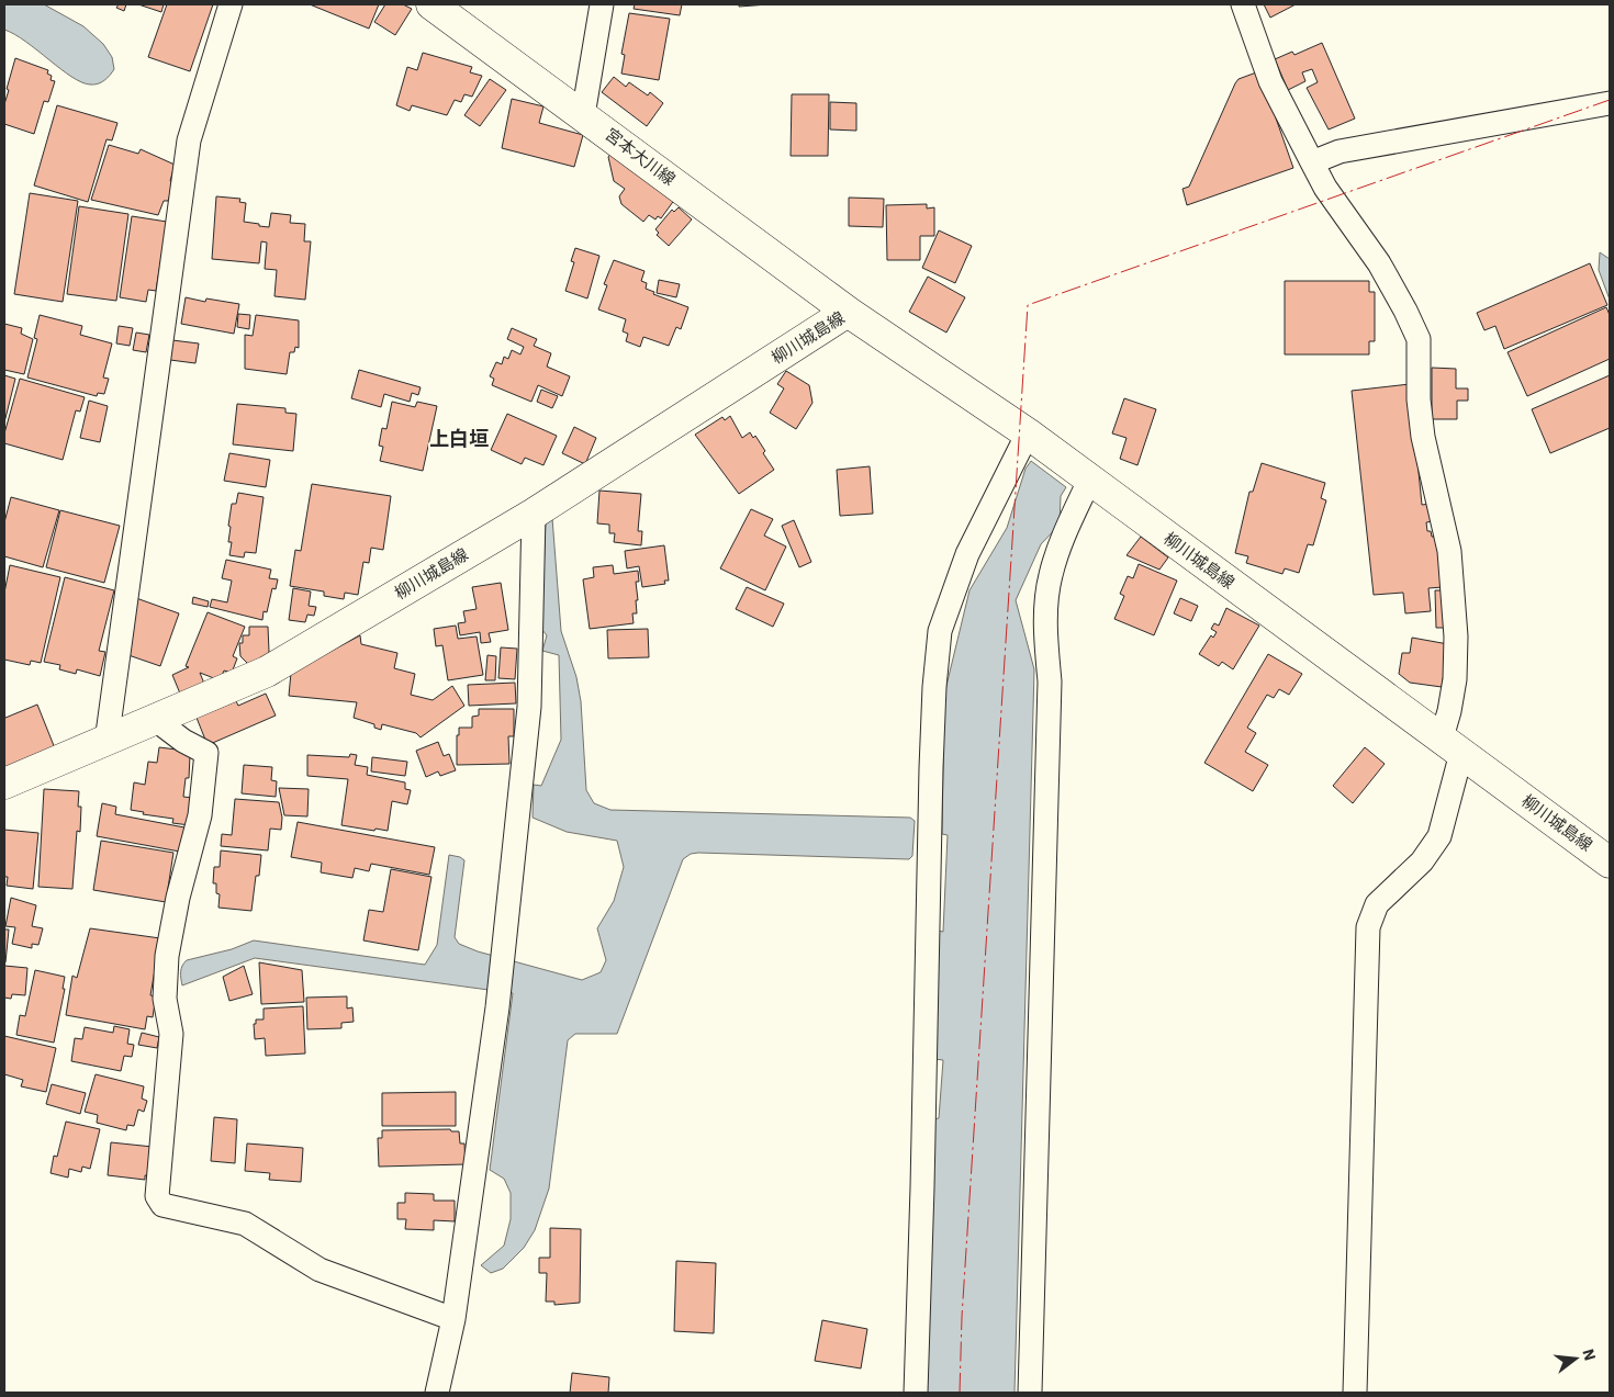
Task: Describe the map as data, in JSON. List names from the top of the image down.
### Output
{
  "streets": {
    "main road": ["宮本大川線", "柳川城島線"]
  },
  "crossings": [
    ["宮本大川線", "柳川城島線"]
  ],
  "districts": ["上白垣"],
  "north": "right"
}
